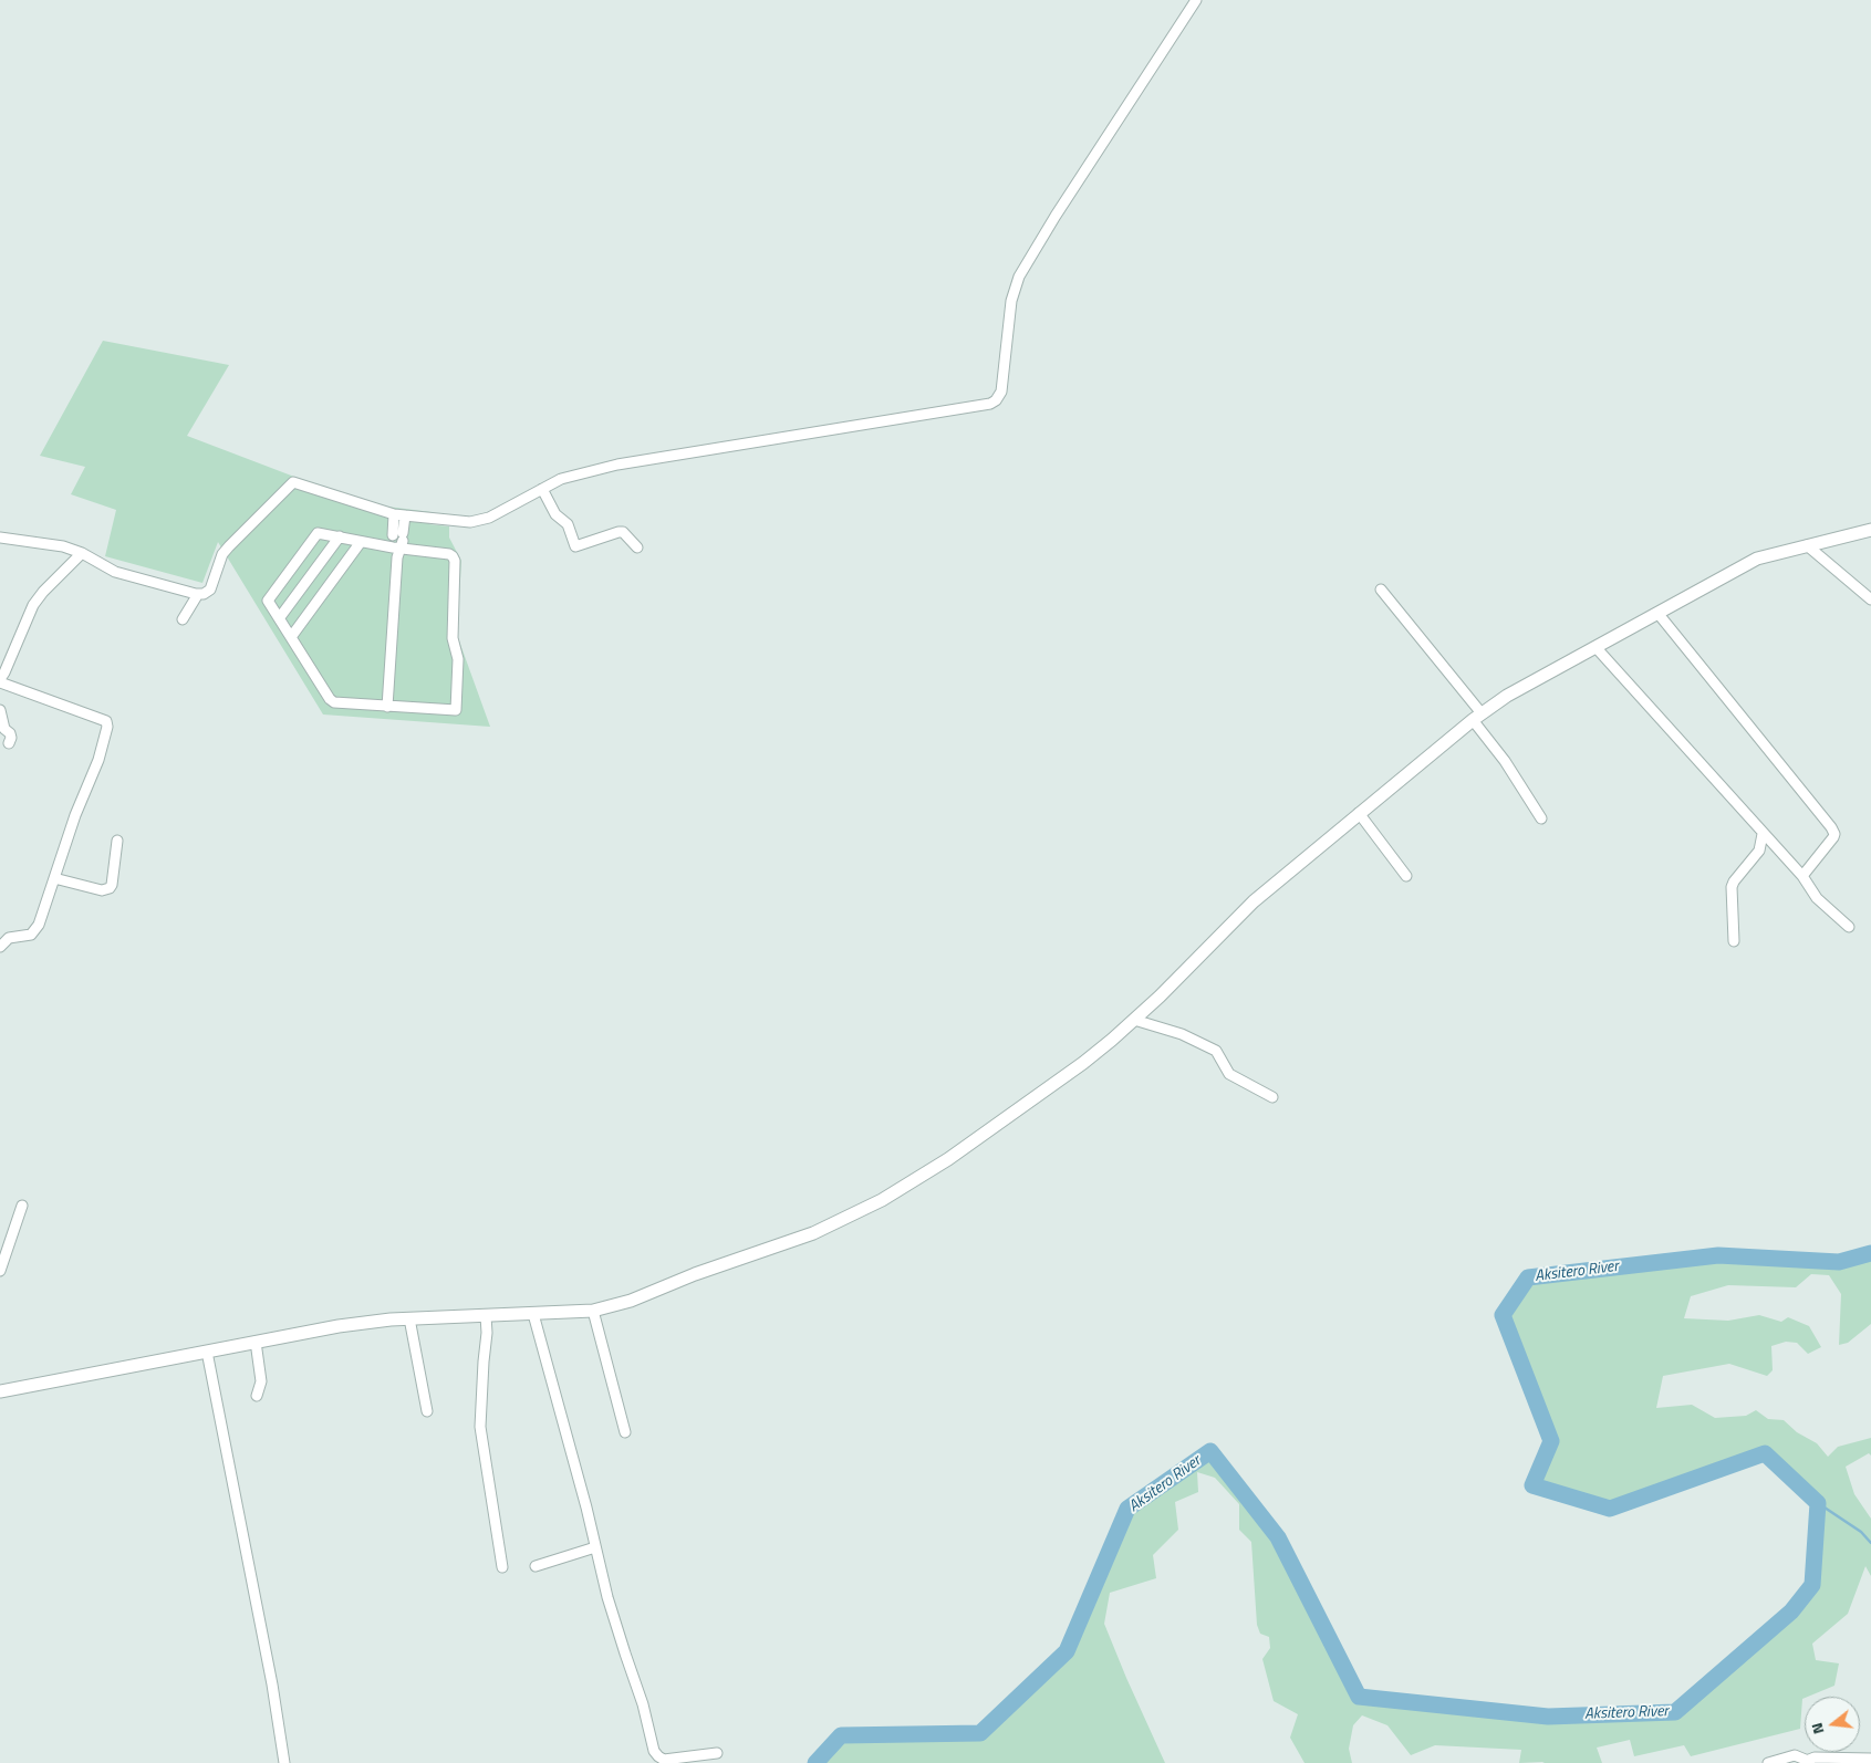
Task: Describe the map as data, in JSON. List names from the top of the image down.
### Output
{
  "water": ["Aksitero River"],
  "north": "left"
}
